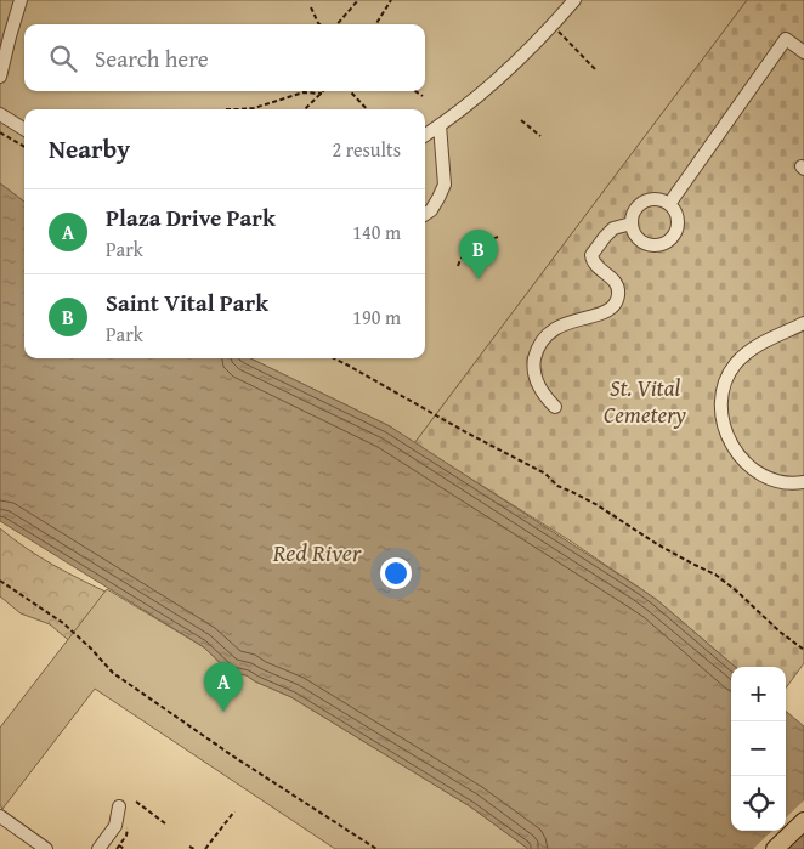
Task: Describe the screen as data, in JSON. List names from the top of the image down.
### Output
{
  "water": ["Red River"],
  "parks": ["St. Vital Cemetery"],
  "page": {
    "search": "Search here",
    "heading": ["Nearby", "2 results"],
    "list": [
      {
        "mark": "A",
        "name": "Plaza Drive Park",
        "note": "Park",
        "value": "140 m"
      },
      {
        "mark": "B",
        "name": "Saint Vital Park",
        "note": "Park",
        "value": "190 m"
      }
    ],
    "pins": ["B", "A"],
    "map_buttons": ["+", "−"]
  }
}
